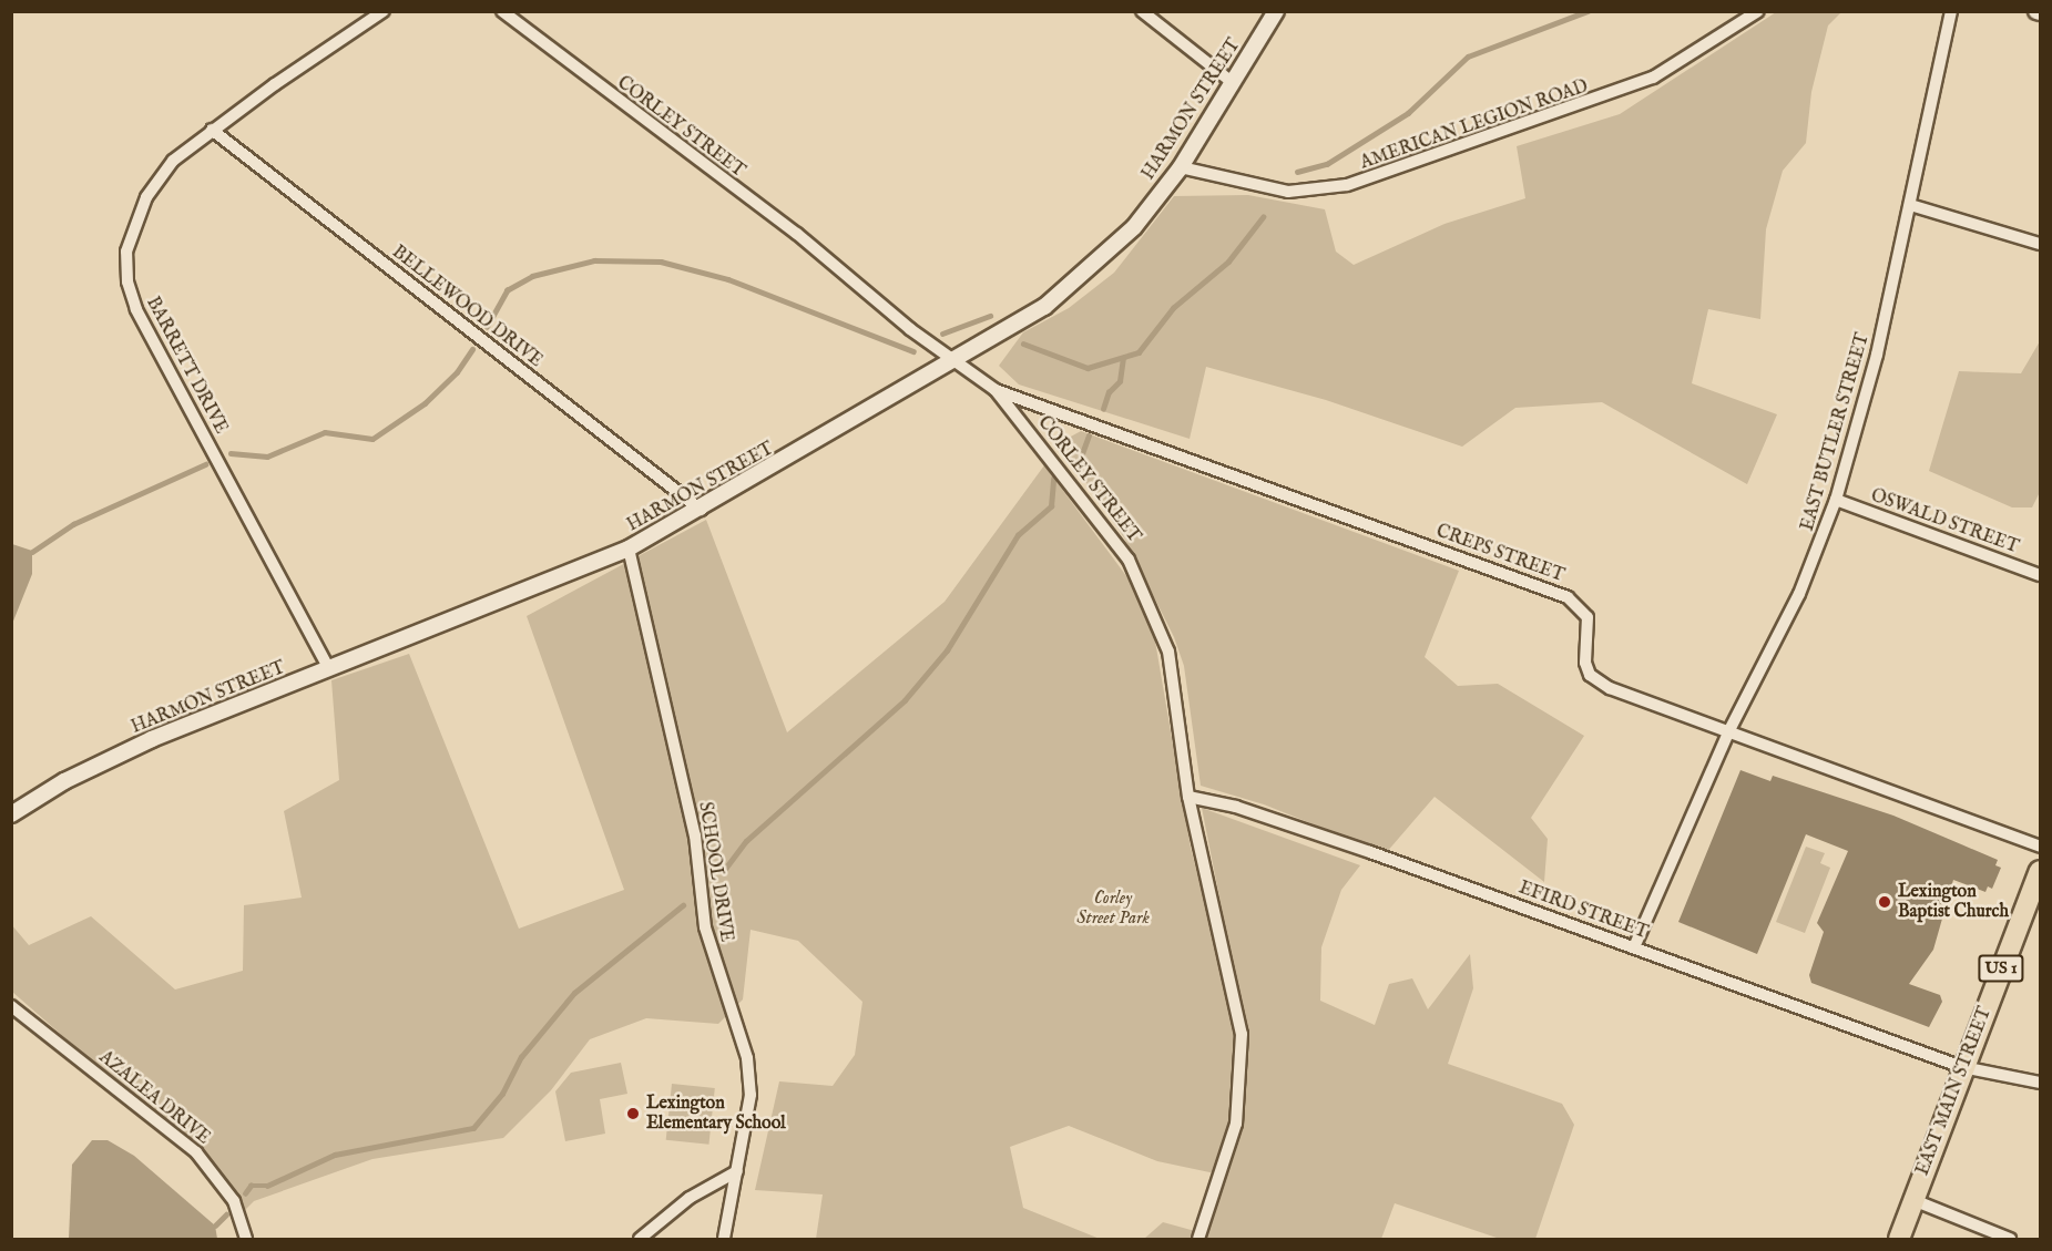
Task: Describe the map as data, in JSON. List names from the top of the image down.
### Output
{
  "streets": {
    "main road": ["US 1", "EAST MAIN STREET"],
    "street": [
      "HARMON STREET",
      "AMERICAN LEGION ROAD",
      "CORLEY STREET",
      "BELLEWOOD DRIVE",
      "BARRETT DRIVE",
      "EAST BUTLER STREET",
      "OSWALD STREET",
      "CREPS STREET",
      "SCHOOL DRIVE",
      "EFIRD STREET",
      "AZALEA DRIVE"
    ]
  },
  "crossings": [
    ["HARMON STREET", "AMERICAN LEGION ROAD"],
    ["HARMON STREET", "CORLEY STREET"],
    ["HARMON STREET", "BELLEWOOD DRIVE"],
    ["HARMON STREET", "BARRETT DRIVE"],
    ["HARMON STREET", "SCHOOL DRIVE"],
    ["CORLEY STREET", "CREPS STREET"],
    ["CORLEY STREET", "EFIRD STREET"],
    ["BELLEWOOD DRIVE", "BARRETT DRIVE"],
    ["EAST BUTLER STREET", "OSWALD STREET"],
    ["EAST BUTLER STREET", "CREPS STREET"],
    ["EAST BUTLER STREET", "EFIRD STREET"],
    ["EFIRD STREET", "EAST MAIN STREET"]
  ],
  "parks": ["Corley Street Park"],
  "places": ["Lexington Baptist Church", "Lexington Elementary School"]
}
